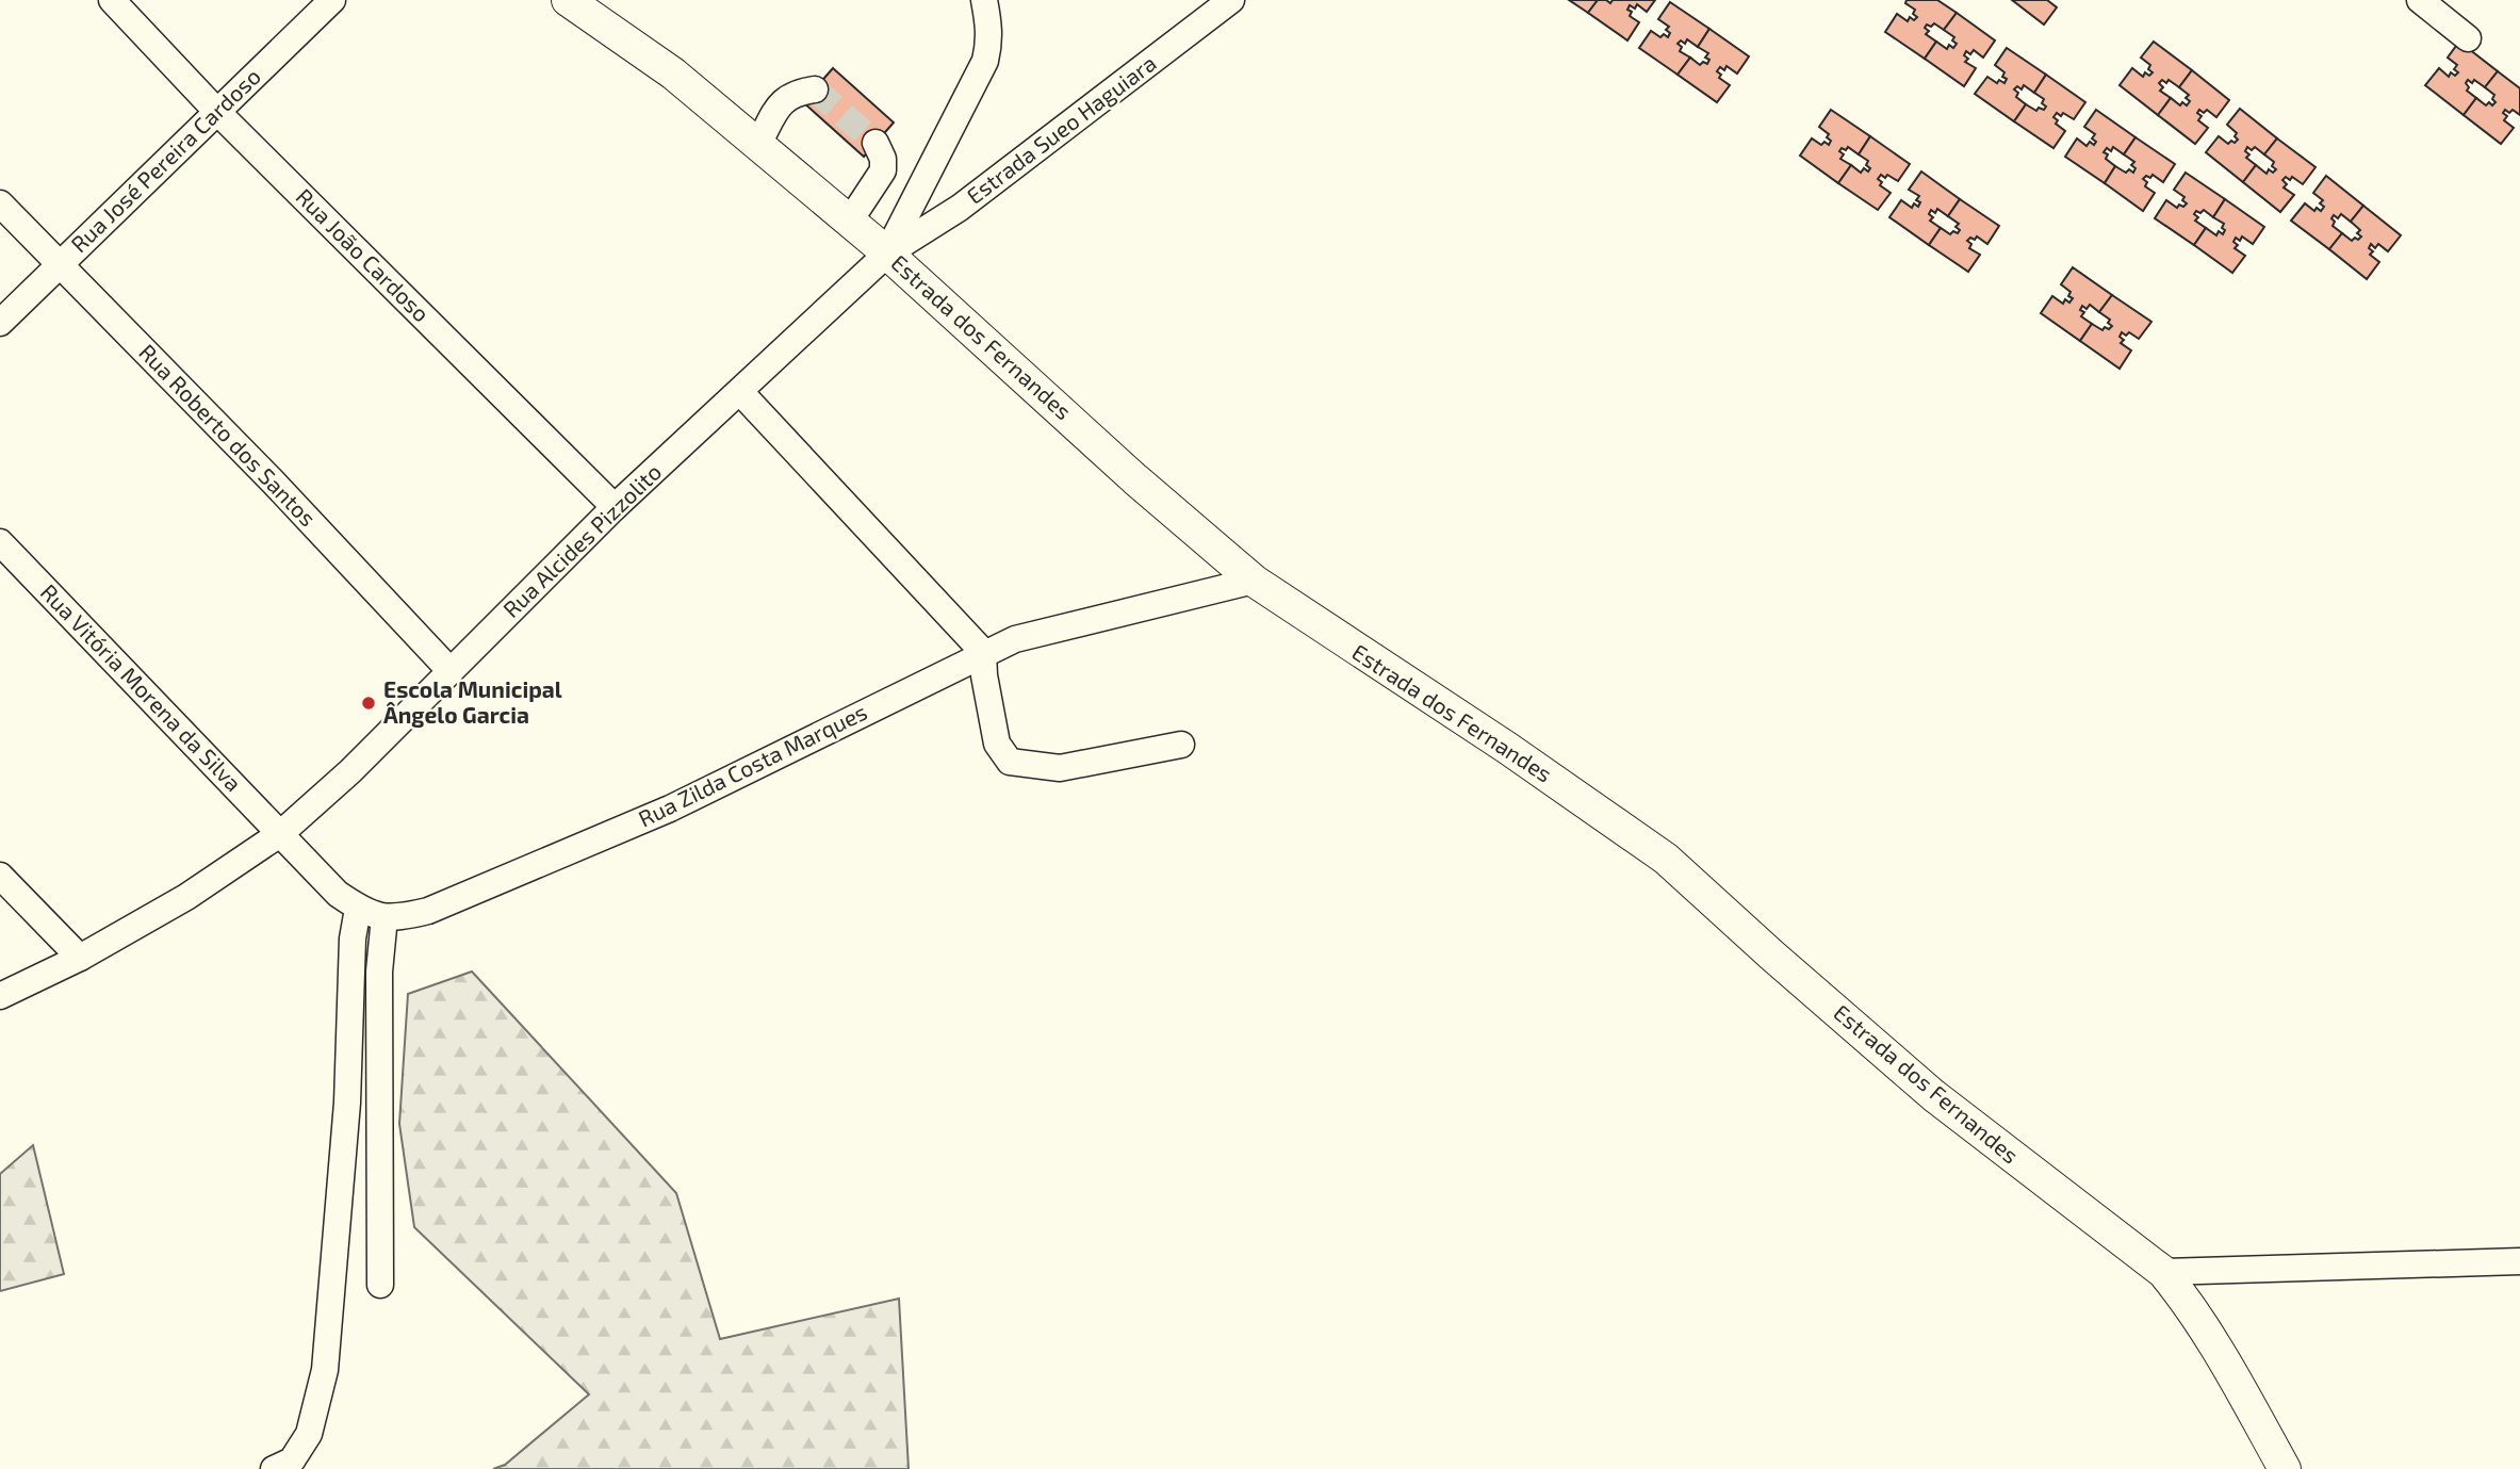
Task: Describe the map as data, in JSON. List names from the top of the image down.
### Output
{
  "streets": {
    "main road": ["Estrada dos Fernandes"],
    "street": [
      "Estrada Sueo Haguiara",
      "Rua José Pereira Cardoso",
      "Rua João Cardoso",
      "Rua Roberto dos Santos",
      "Rua Alcides Pizzolito",
      "Rua Vitória Morena da Silva",
      "Rua Zilda Costa Marques"
    ]
  },
  "crossings": [
    ["Estrada Sueo Haguiara", "Estrada dos Fernandes"],
    ["Estrada Sueo Haguiara", "Rua Alcides Pizzolito"],
    ["Rua José Pereira Cardoso", "Rua João Cardoso"],
    ["Rua José Pereira Cardoso", "Rua Roberto dos Santos"],
    ["Rua João Cardoso", "Rua Alcides Pizzolito"],
    ["Estrada dos Fernandes", "Rua Alcides Pizzolito"],
    ["Estrada dos Fernandes", "Rua Zilda Costa Marques"],
    ["Rua Roberto dos Santos", "Rua Alcides Pizzolito"],
    ["Rua Alcides Pizzolito", "Rua Vitória Morena da Silva"],
    ["Rua Alcides Pizzolito", "Rua Zilda Costa Marques"],
    ["Rua Vitória Morena da Silva", "Rua Zilda Costa Marques"]
  ],
  "places": ["Escola Municipal Ângelo Garcia"]
}
